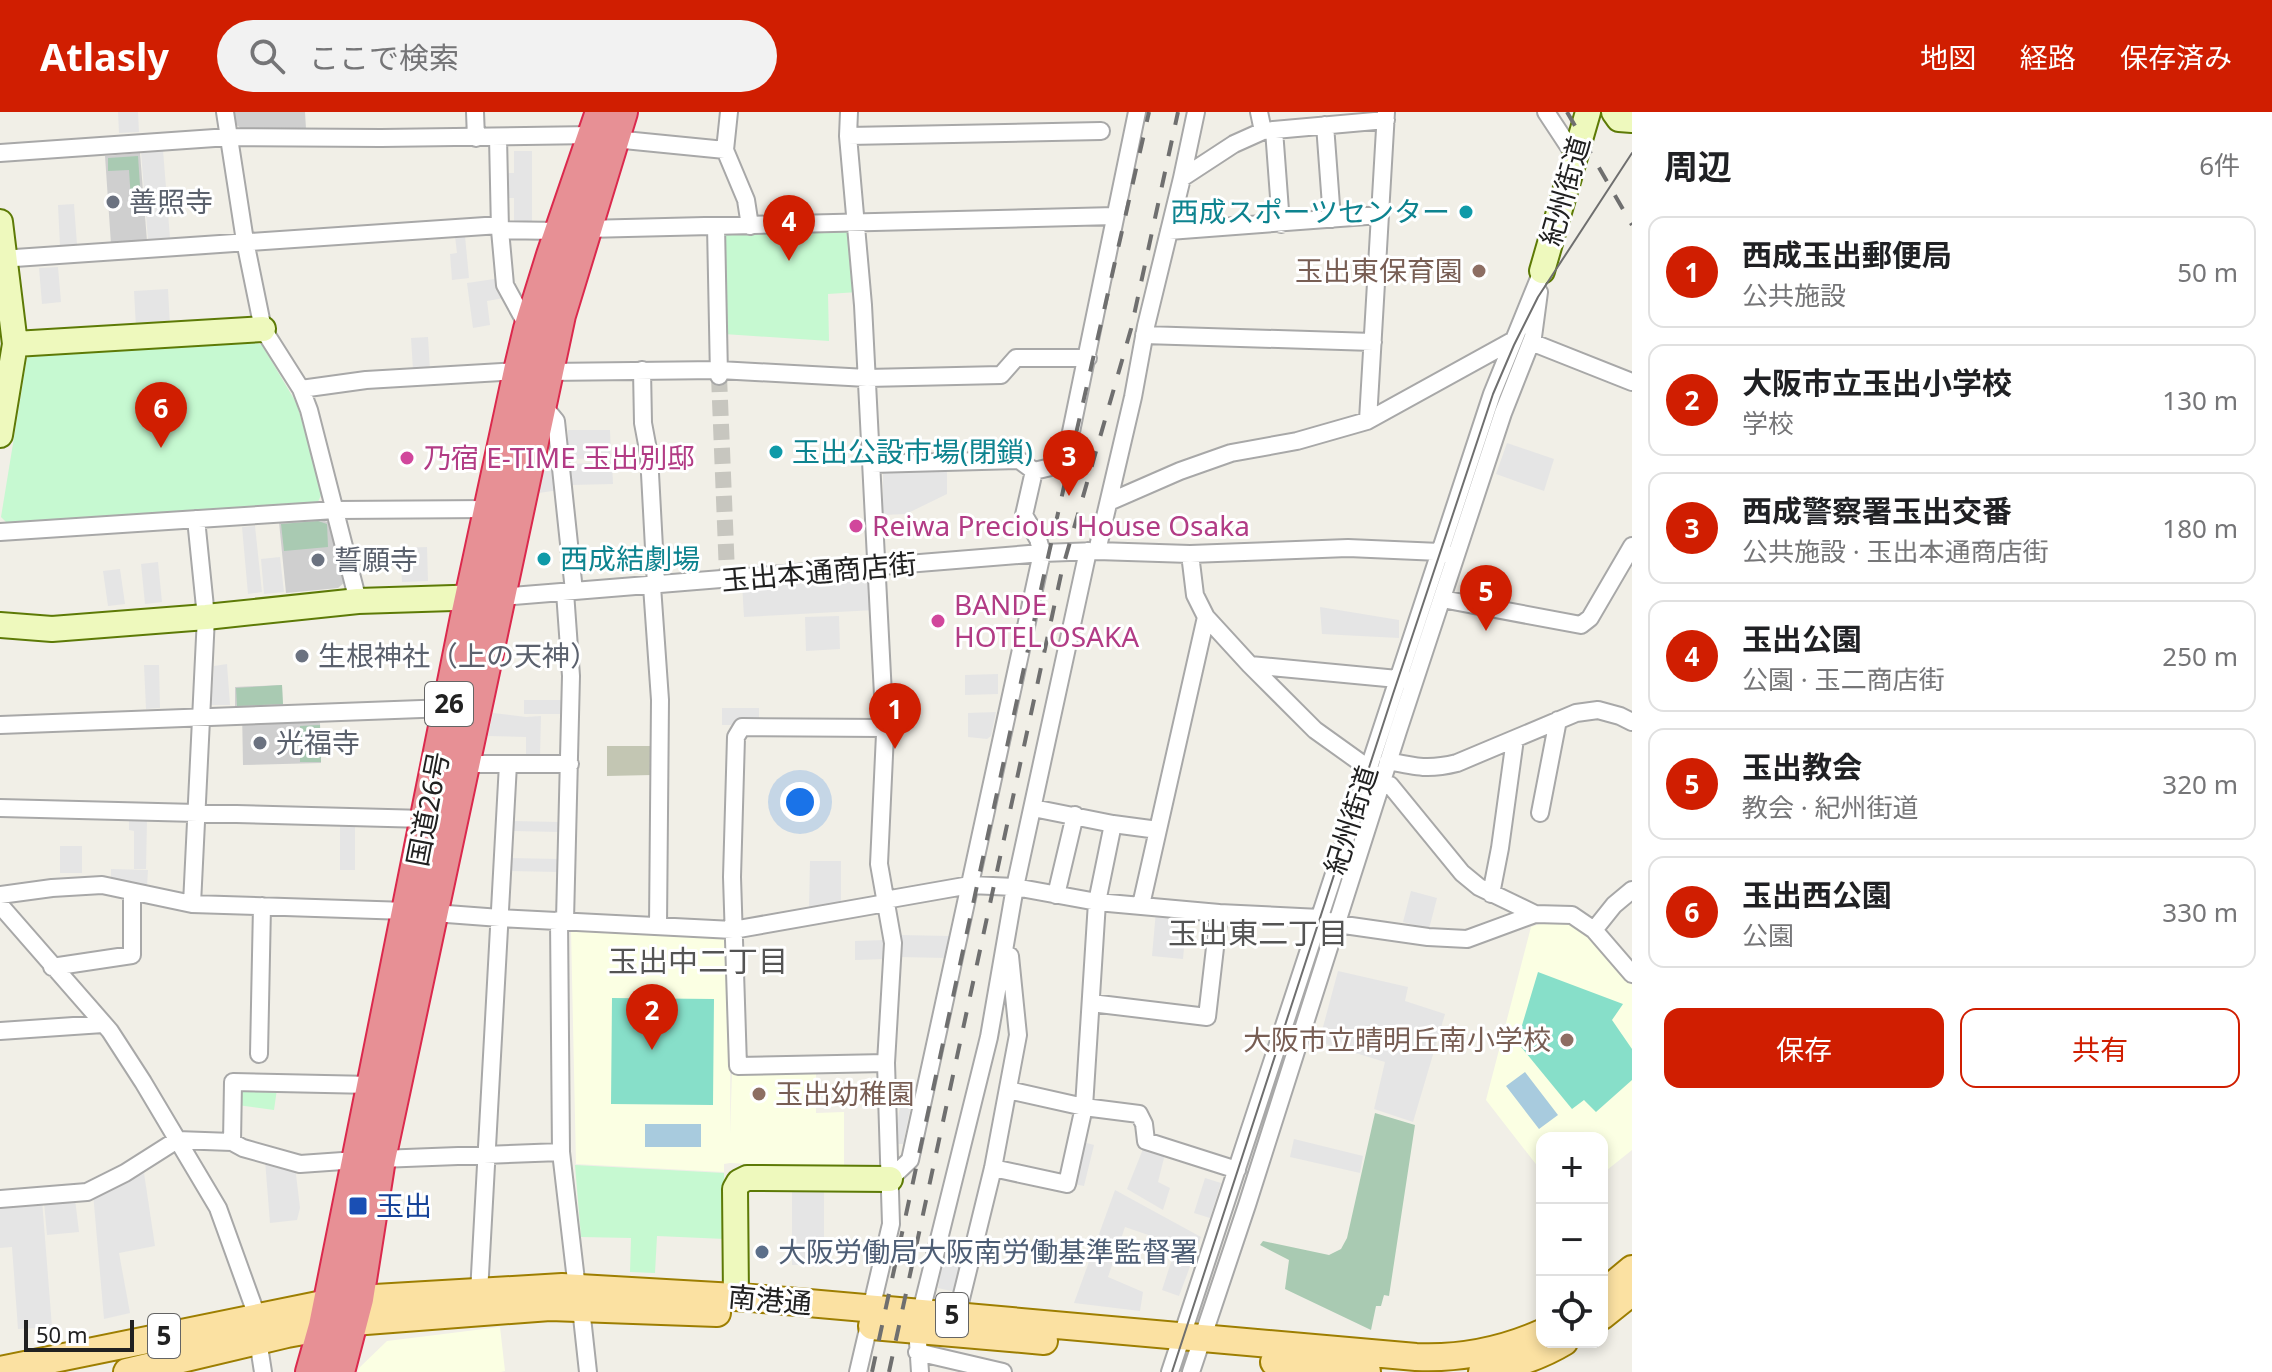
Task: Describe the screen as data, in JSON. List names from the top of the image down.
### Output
{
  "streets": {
    "highway": ["26", "国道26号"],
    "main road": ["南港通", "5"],
    "street": ["紀州街道", "玉出本通商店街"]
  },
  "crossings": [
    ["紀州街道", "玉出本通商店街"],
    ["紀州街道", "南港通"],
    ["玉出本通商店街", "国道26号"],
    ["国道26号", "南港通"]
  ],
  "districts": ["玉出東二丁目", "玉出中二丁目"],
  "places": {
    "other": [
      "善照寺",
      "西成スポーツセンター",
      "玉出東保育園",
      "玉出公設市場(閉鎖)",
      "乃宿 E-TIME 玉出別邸",
      "Reiwa Precious House Osaka",
      "西成結劇場",
      "誓願寺",
      "BANDE HOTEL OSAKA",
      "生根神社（上の天神）",
      "光福寺",
      "大阪市立晴明丘南小学校",
      "玉出幼稚園",
      "大阪労働局大阪南労働基準監督署"
    ],
    "transit": ["玉出"]
  },
  "scale_bar": "50 m",
  "page": {
    "header": "Atlasly",
    "search": "ここで検索",
    "nav": ["地図", "経路", "保存済み"],
    "heading": ["周辺", "6件"],
    "pins": [
      "4",
      "6",
      "3",
      "5",
      "1",
      "2"
    ],
    "list": [
      {
        "mark": "1",
        "name": "西成玉出郵便局",
        "note": "公共施設",
        "value": "50 m"
      },
      {
        "mark": "2",
        "name": "大阪市立玉出小学校",
        "note": "学校",
        "value": "130 m"
      },
      {
        "mark": "3",
        "name": "西成警察署玉出交番",
        "note": "公共施設 · 玉出本通商店街",
        "value": "180 m"
      },
      {
        "mark": "4",
        "name": "玉出公園",
        "note": "公園 · 玉二商店街",
        "value": "250 m"
      },
      {
        "mark": "5",
        "name": "玉出教会",
        "note": "教会 · 紀州街道",
        "value": "320 m"
      },
      {
        "mark": "6",
        "name": "玉出西公園",
        "note": "公園",
        "value": "330 m"
      }
    ],
    "buttons": ["保存", "共有"],
    "map_buttons": ["+", "−"],
    "scale": "50 m"
  }
}
